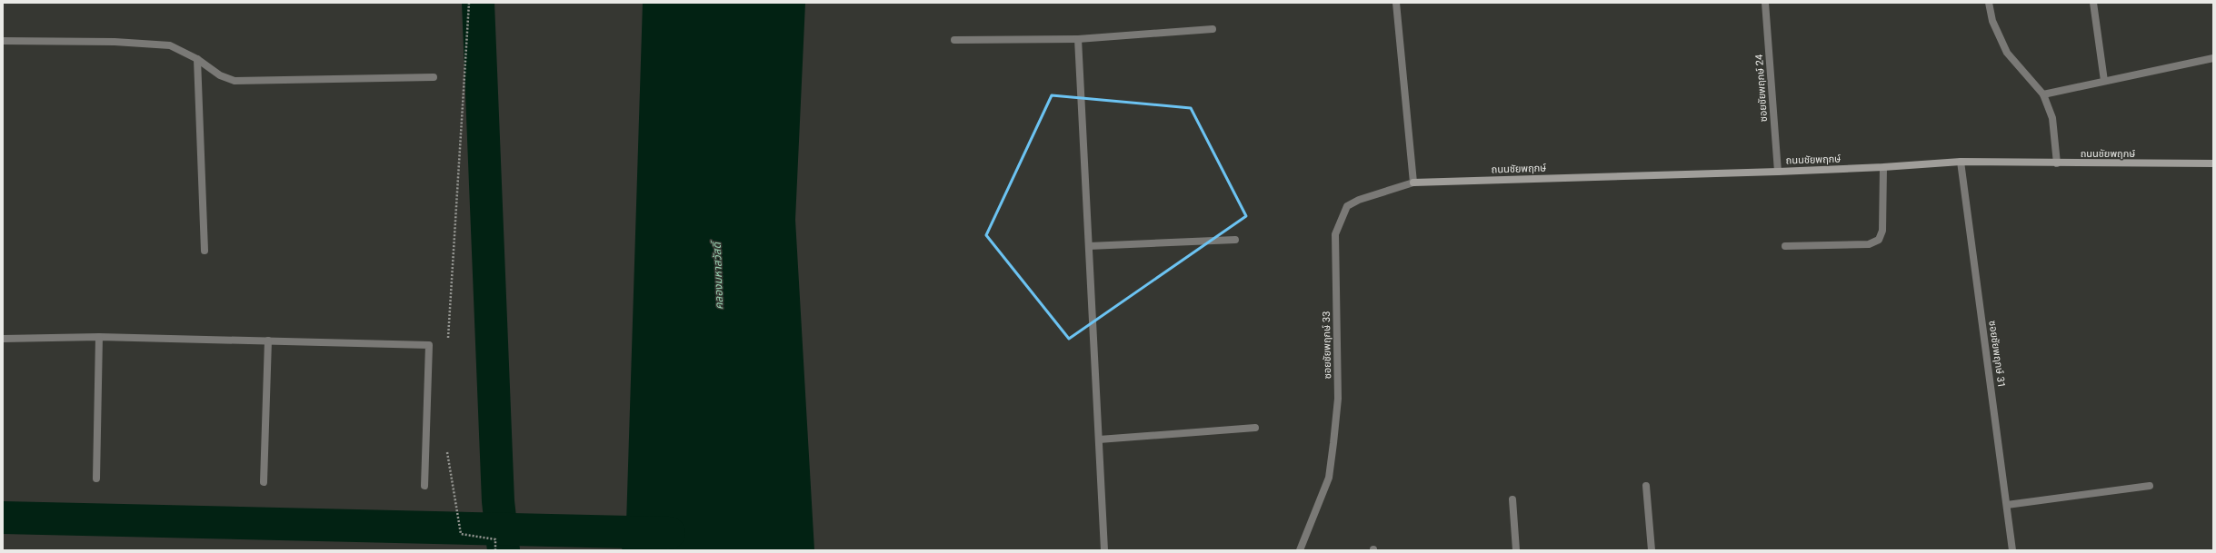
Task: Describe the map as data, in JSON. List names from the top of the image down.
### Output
{
  "streets": {
    "street": [
      "ซอยชัยพฤกษ์ 24",
      "ถนนชัยพฤกษ์",
      "ซอยชัยพฤกษ์ 33",
      "ซอยชัยพฤกษ์ 31"
    ]
  },
  "crossings": [
    ["ซอยชัยพฤกษ์ 24", "ถนนชัยพฤกษ์"],
    ["ถนนชัยพฤกษ์", "ซอยชัยพฤกษ์ 33"],
    ["ถนนชัยพฤกษ์", "ซอยชัยพฤกษ์ 31"]
  ],
  "water": ["คลองมหาสวัสดิ์"]
}
